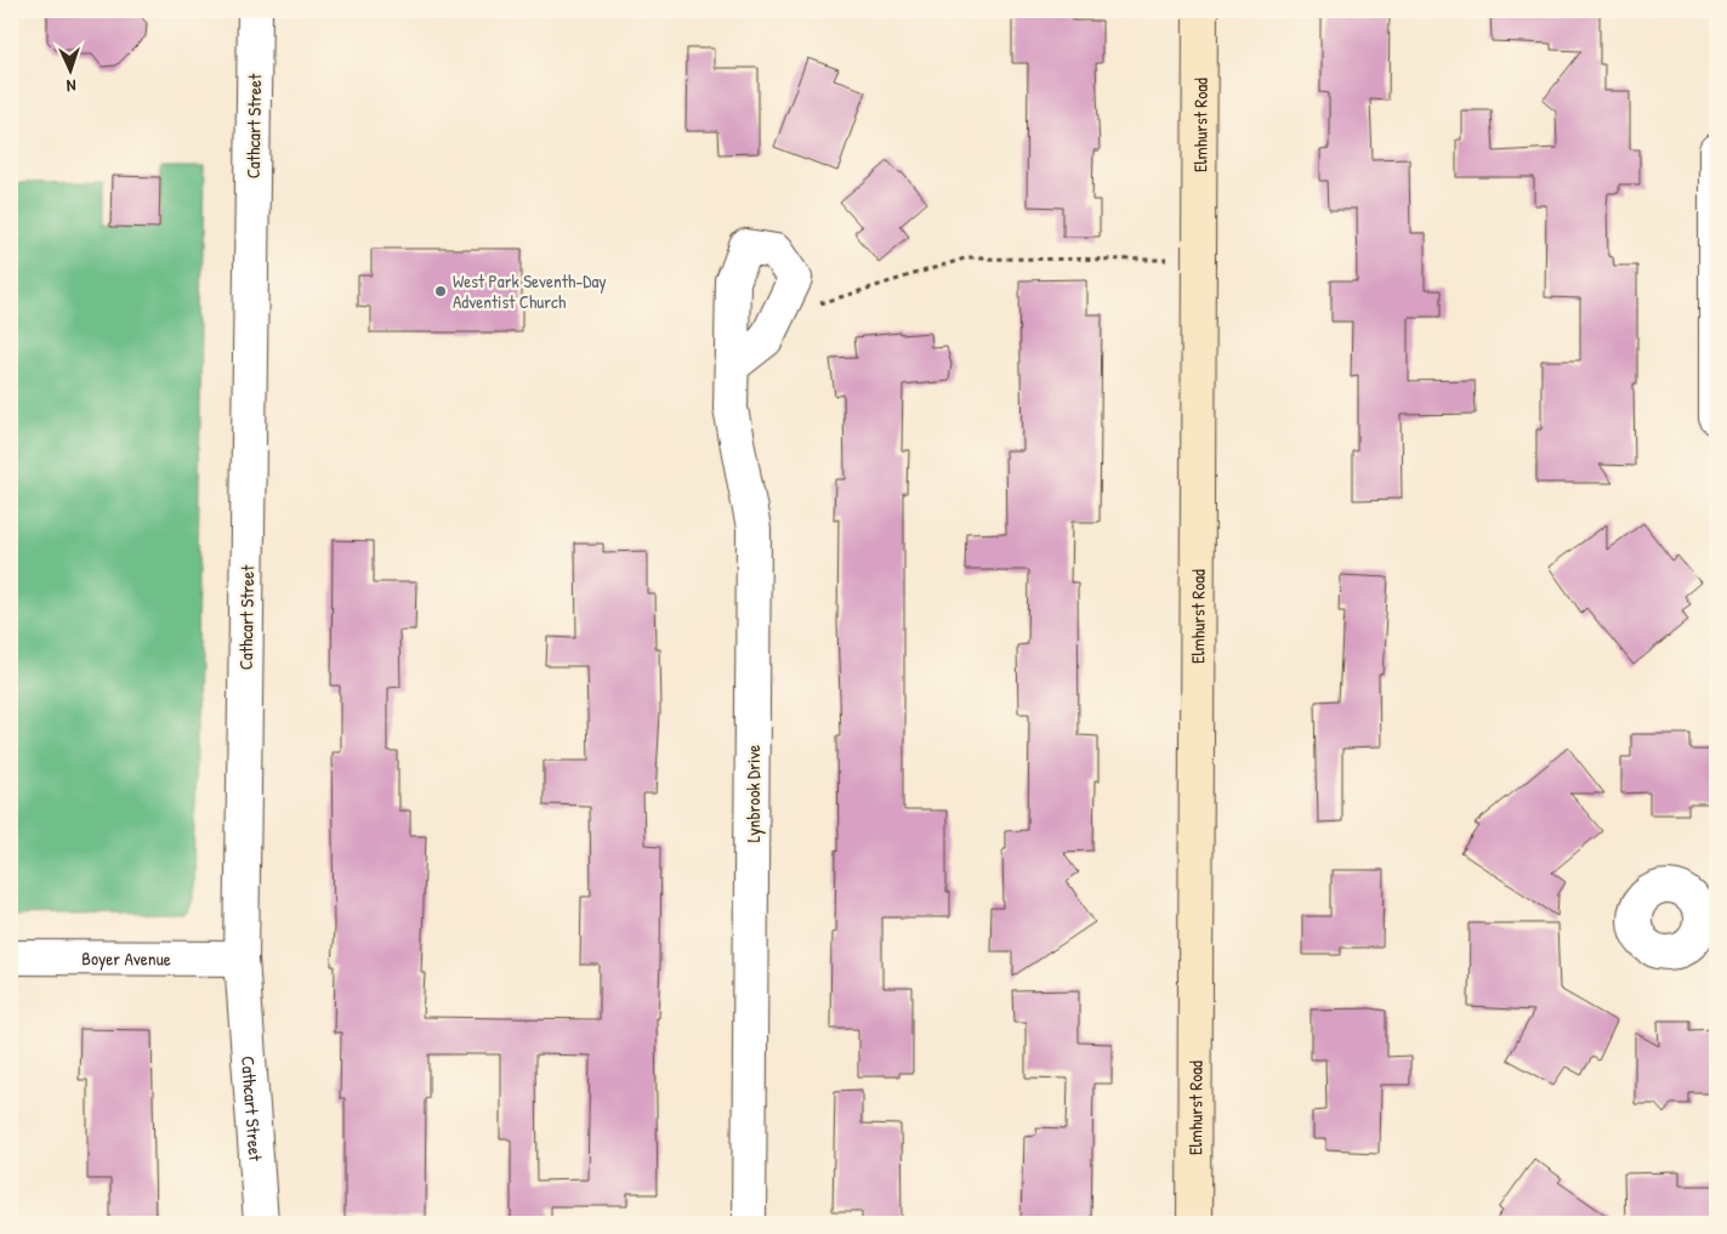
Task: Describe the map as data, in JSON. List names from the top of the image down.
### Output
{
  "streets": {
    "street": [
      "Cathcart Street",
      "Elmhurst Road",
      "Lynbrook Drive",
      "Boyer Avenue"
    ]
  },
  "crossings": [
    ["Cathcart Street", "Boyer Avenue"]
  ],
  "places": ["West Park Seventh-Day Adventist Church"],
  "north": "bottom"
}
